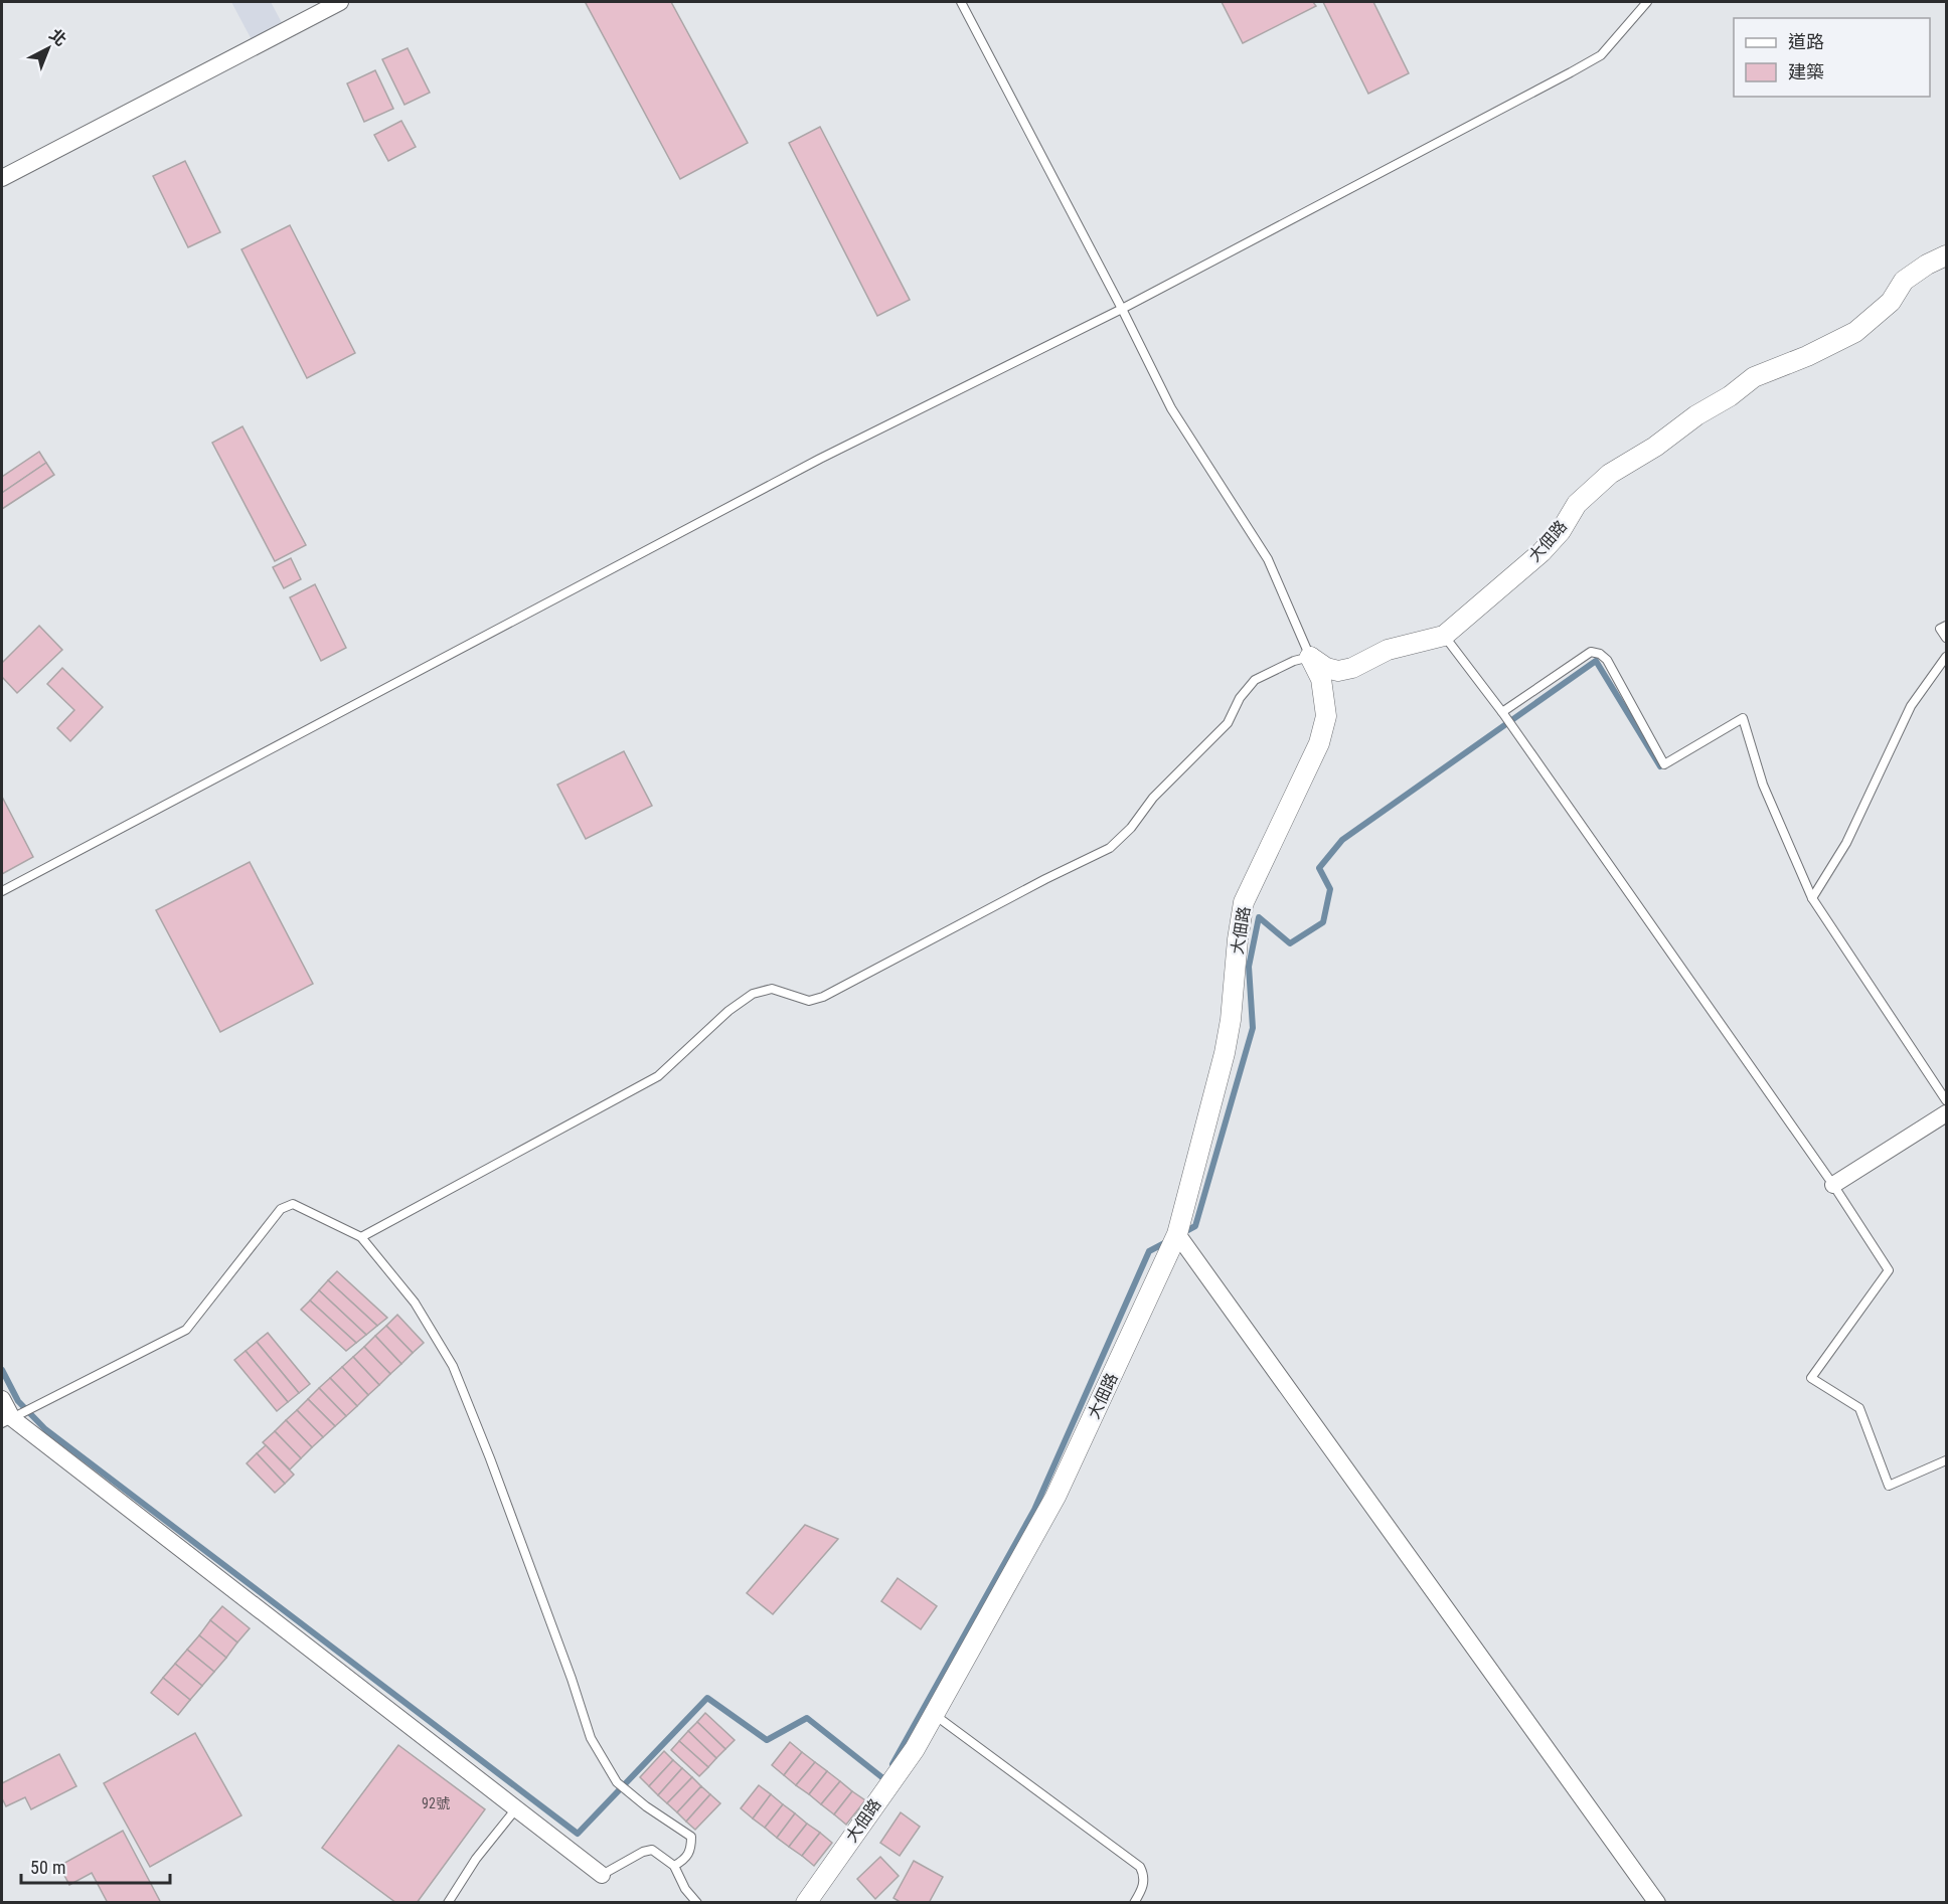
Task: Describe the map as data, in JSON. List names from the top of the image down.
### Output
{
  "streets": {
    "street": ["大佃路"]
  },
  "house_numbers": ["92號"],
  "legend": ["道路", "建築"],
  "scale_bar": "50 m",
  "north": "top right"
}
